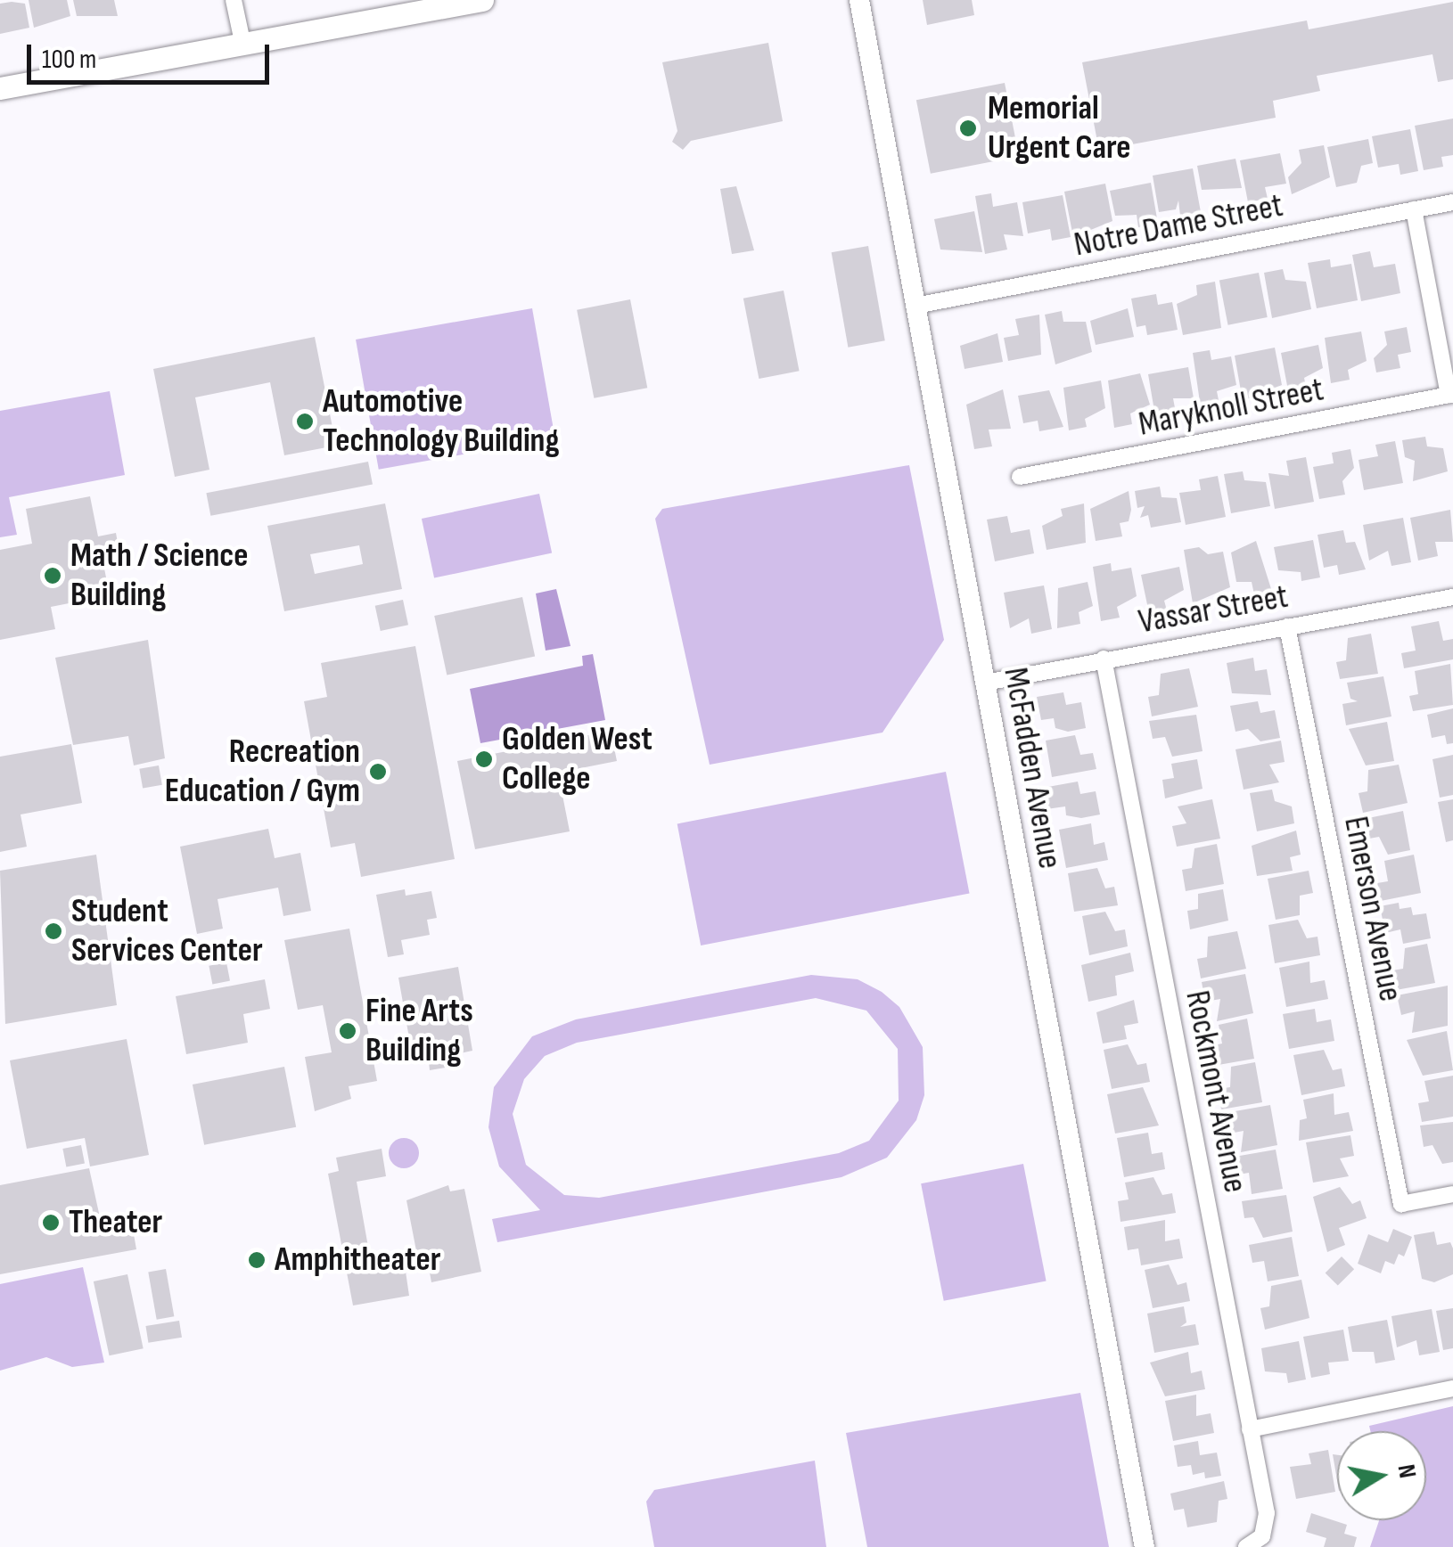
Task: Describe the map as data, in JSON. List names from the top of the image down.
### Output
{
  "streets": {
    "street": [
      "Notre Dame Street",
      "Maryknoll Street",
      "Vassar Street",
      "McFadden Avenue",
      "Emerson Avenue",
      "Rockmont Avenue"
    ]
  },
  "crossings": [
    ["Notre Dame Street", "McFadden Avenue"],
    ["Vassar Street", "McFadden Avenue"],
    ["Vassar Street", "Emerson Avenue"],
    ["Vassar Street", "Rockmont Avenue"]
  ],
  "places": [
    "Memorial Urgent Care",
    "Automotive Technology Building",
    "Math / Science Building",
    "Golden West College",
    "Recreation Education / Gym",
    "Student Services Center",
    "Fine Arts Building",
    "Theater",
    "Amphitheater"
  ],
  "scale_bar": "100 m",
  "north": "right"
}
